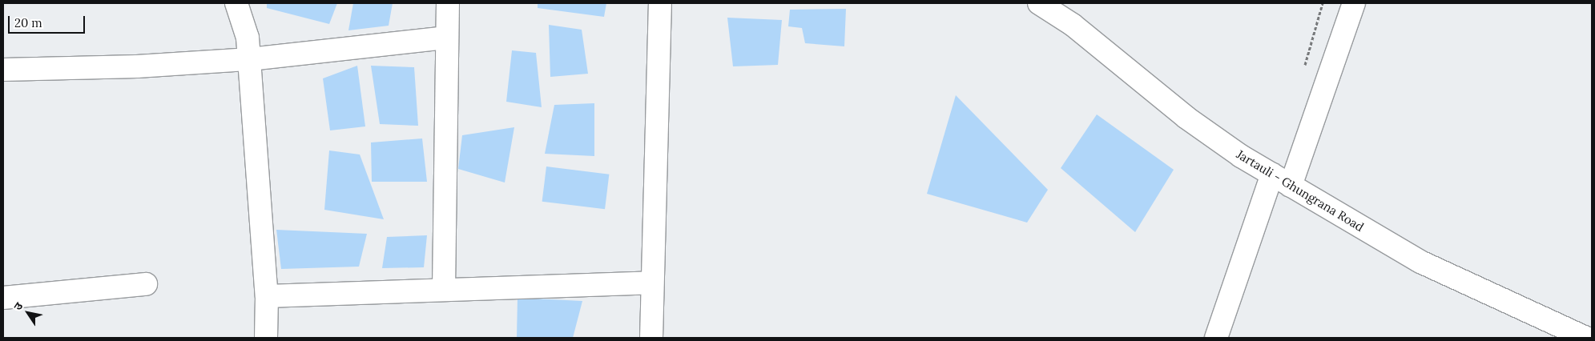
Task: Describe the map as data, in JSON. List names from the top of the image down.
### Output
{
  "streets": {
    "street": ["Jartauli - Ghungrana Road"]
  },
  "scale_bar": "20 m",
  "north": "top left"
}
